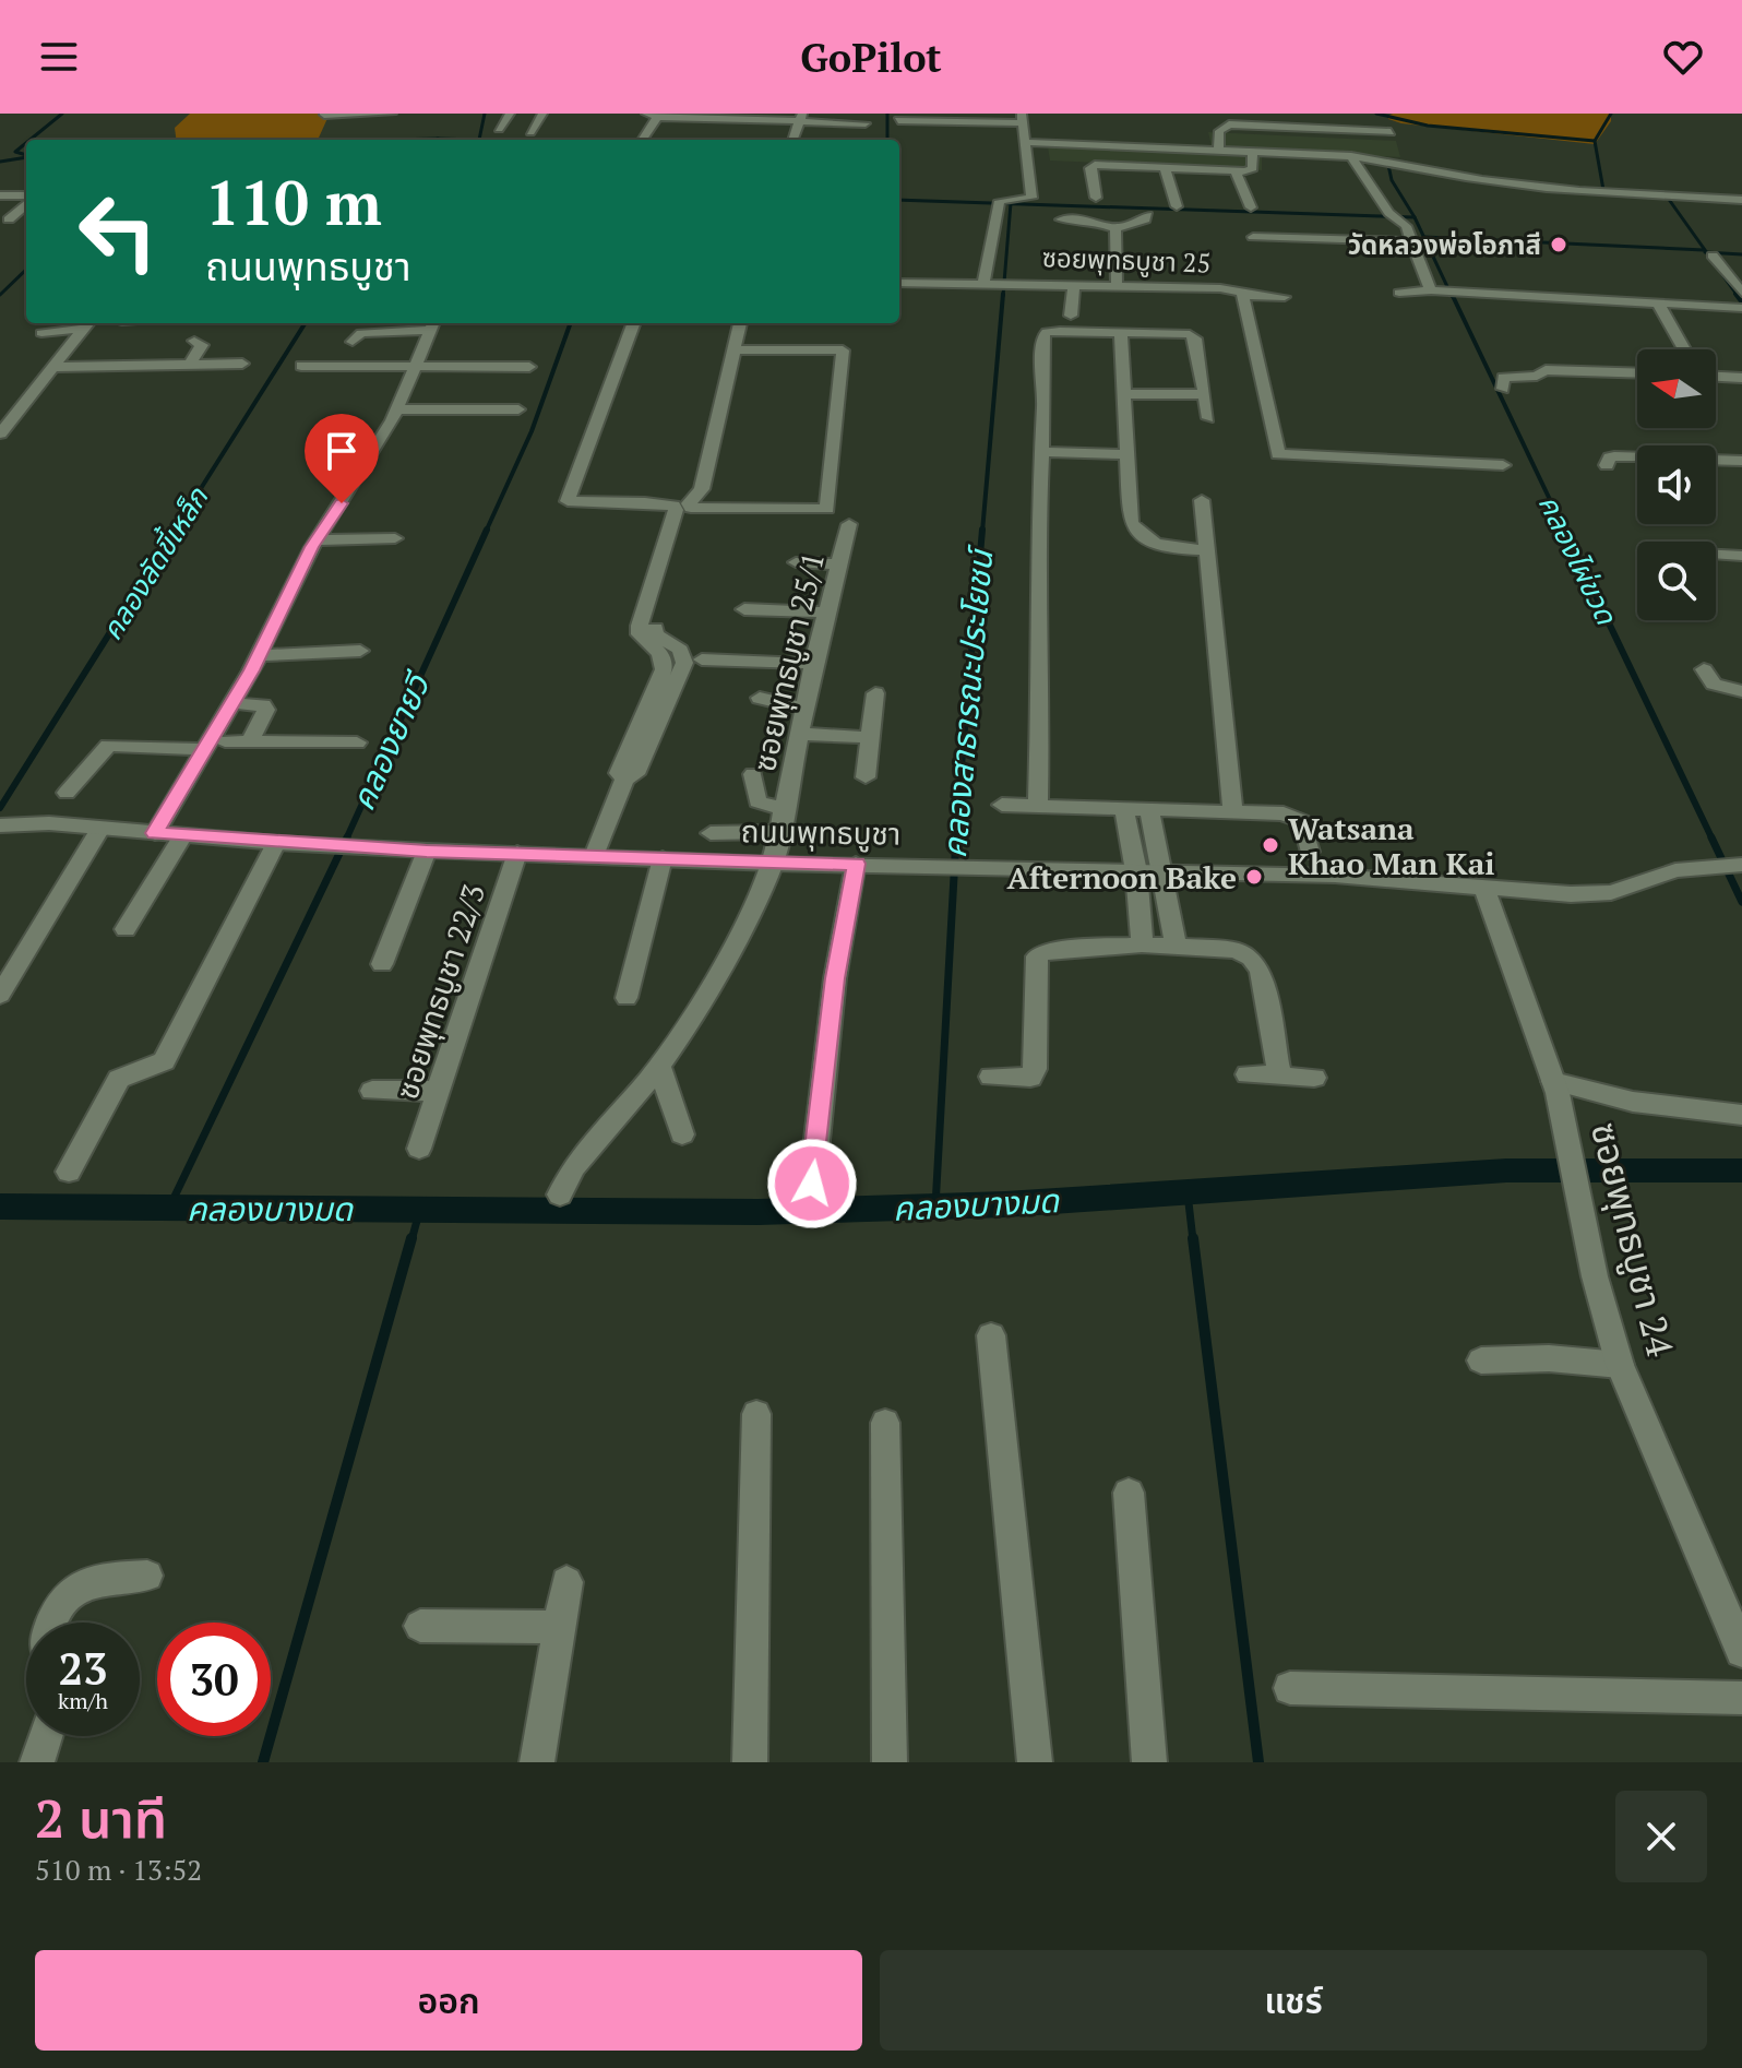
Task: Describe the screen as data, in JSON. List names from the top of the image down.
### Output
{
  "streets": {
    "street": [
      "ซอยพุทธบูชา 25",
      "ซอยพุทธบูชา 25/1",
      "ถนนพุทธบูชา",
      "ซอยพุทธบูชา 22/3",
      "ซอยพุทธบูชา 24"
    ]
  },
  "crossings": [
    ["ซอยพุทธบูชา 25/1", "ถนนพุทธบูชา"],
    ["ถนนพุทธบูชา", "ซอยพุทธบูชา 22/3"],
    ["ถนนพุทธบูชา", "ซอยพุทธบูชา 24"]
  ],
  "water": [
    "คลองไผ่ขวด",
    "คลองลัดขี้เหล็ก",
    "คลองสาธารณะประโยชน์",
    "คลองยายวี",
    "คลองบางมด"
  ],
  "places": ["วัดหลวงพ่อโอภาสี", "Watsana Khao Man Kai", "Afternoon Bake"],
  "north": "left",
  "page": {
    "header": "GoPilot",
    "turn": ["110 m", "ถนนพุทธบูชา"],
    "speed": "23 km/h",
    "limit": "30",
    "heading": ["2 นาที", "510 m · 13:52"],
    "buttons": ["ออก", "แชร์"]
  }
}
